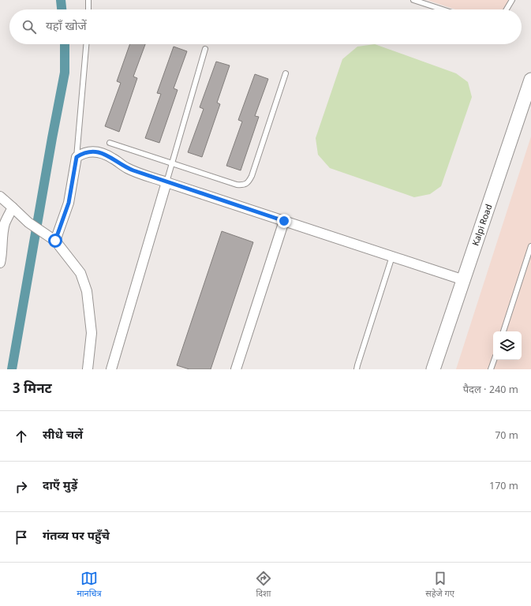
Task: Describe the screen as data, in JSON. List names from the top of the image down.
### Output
{
  "streets": {
    "main road": ["Kalpi Road"]
  },
  "page": {
    "search": "यहाँ खोजें",
    "heading": ["3 मिनट", "पैदल · 240 m"],
    "list": [
      ["सीधे चलें", "70 m"],
      ["दाएँ मुड़ें", "170 m"],
      "गंतव्य पर पहुँचे"
    ],
    "nav": ["मानचित्र", "दिशा", "सहेजे गए"]
  }
}
